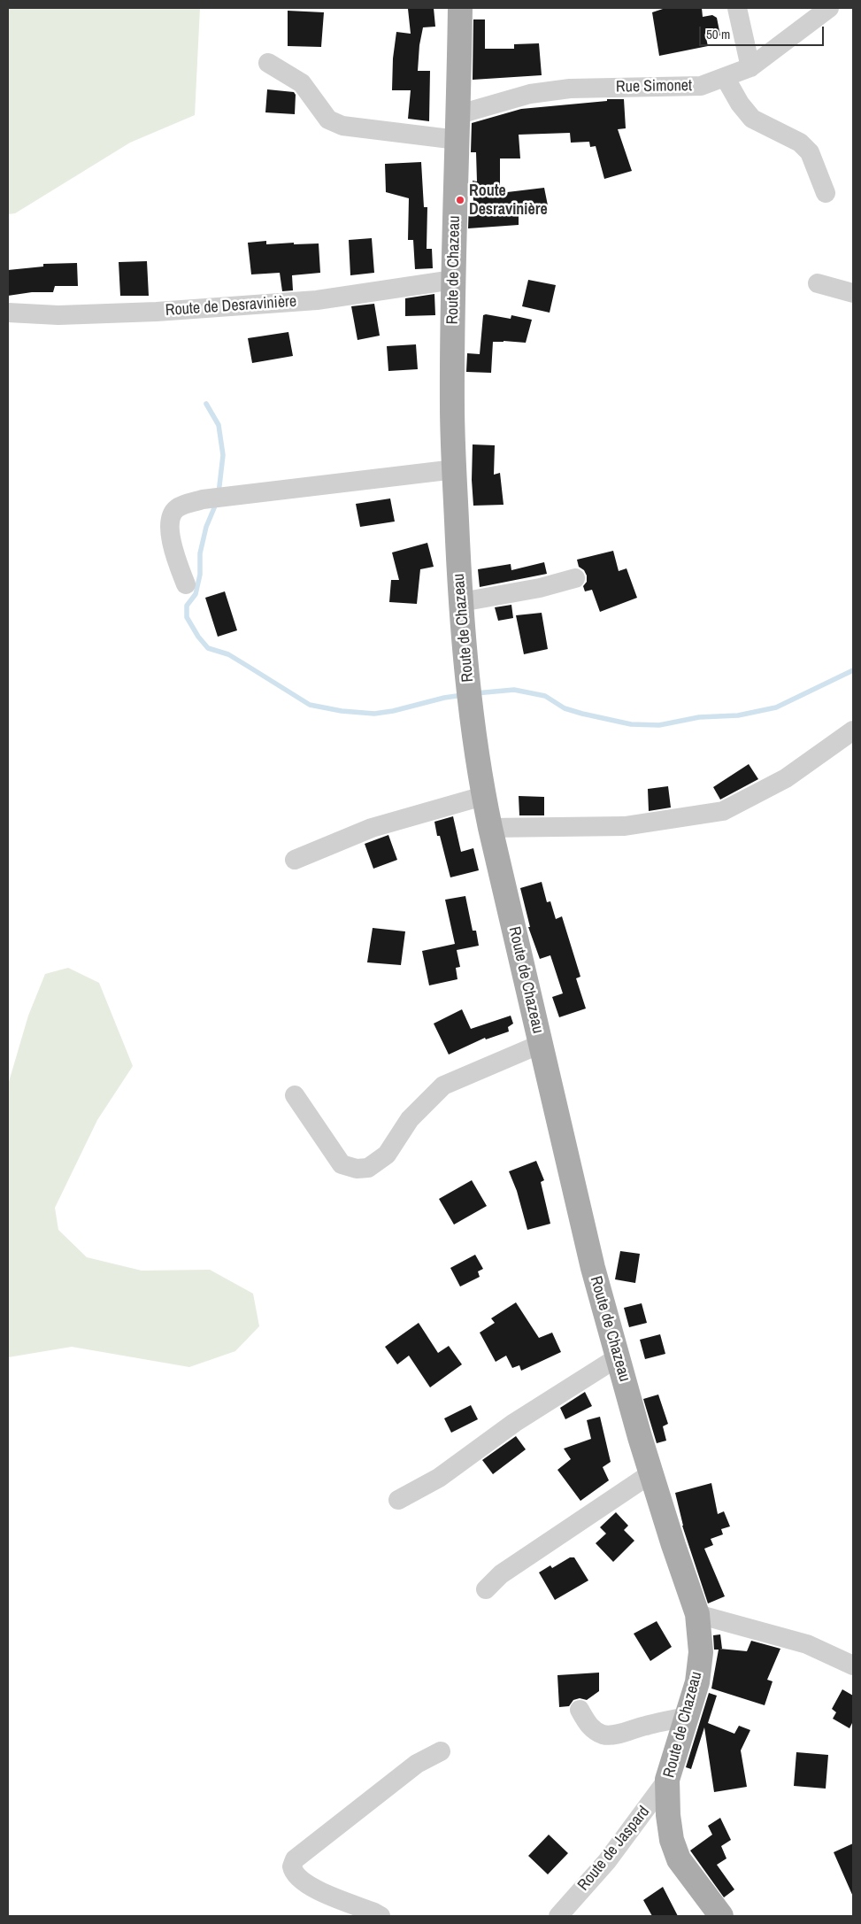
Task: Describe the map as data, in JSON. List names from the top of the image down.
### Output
{
  "streets": {
    "main road": ["Route de Chazeau"],
    "street": ["Rue Simonet", "Route de Desravinière", "Route de Jaspard"]
  },
  "crossings": [
    ["Rue Simonet", "Route de Chazeau"],
    ["Route de Chazeau", "Route de Desravinière"],
    ["Route de Chazeau", "Route de Jaspard"]
  ],
  "places": ["Route Desravinière"],
  "scale_bar": "50 m"
}
